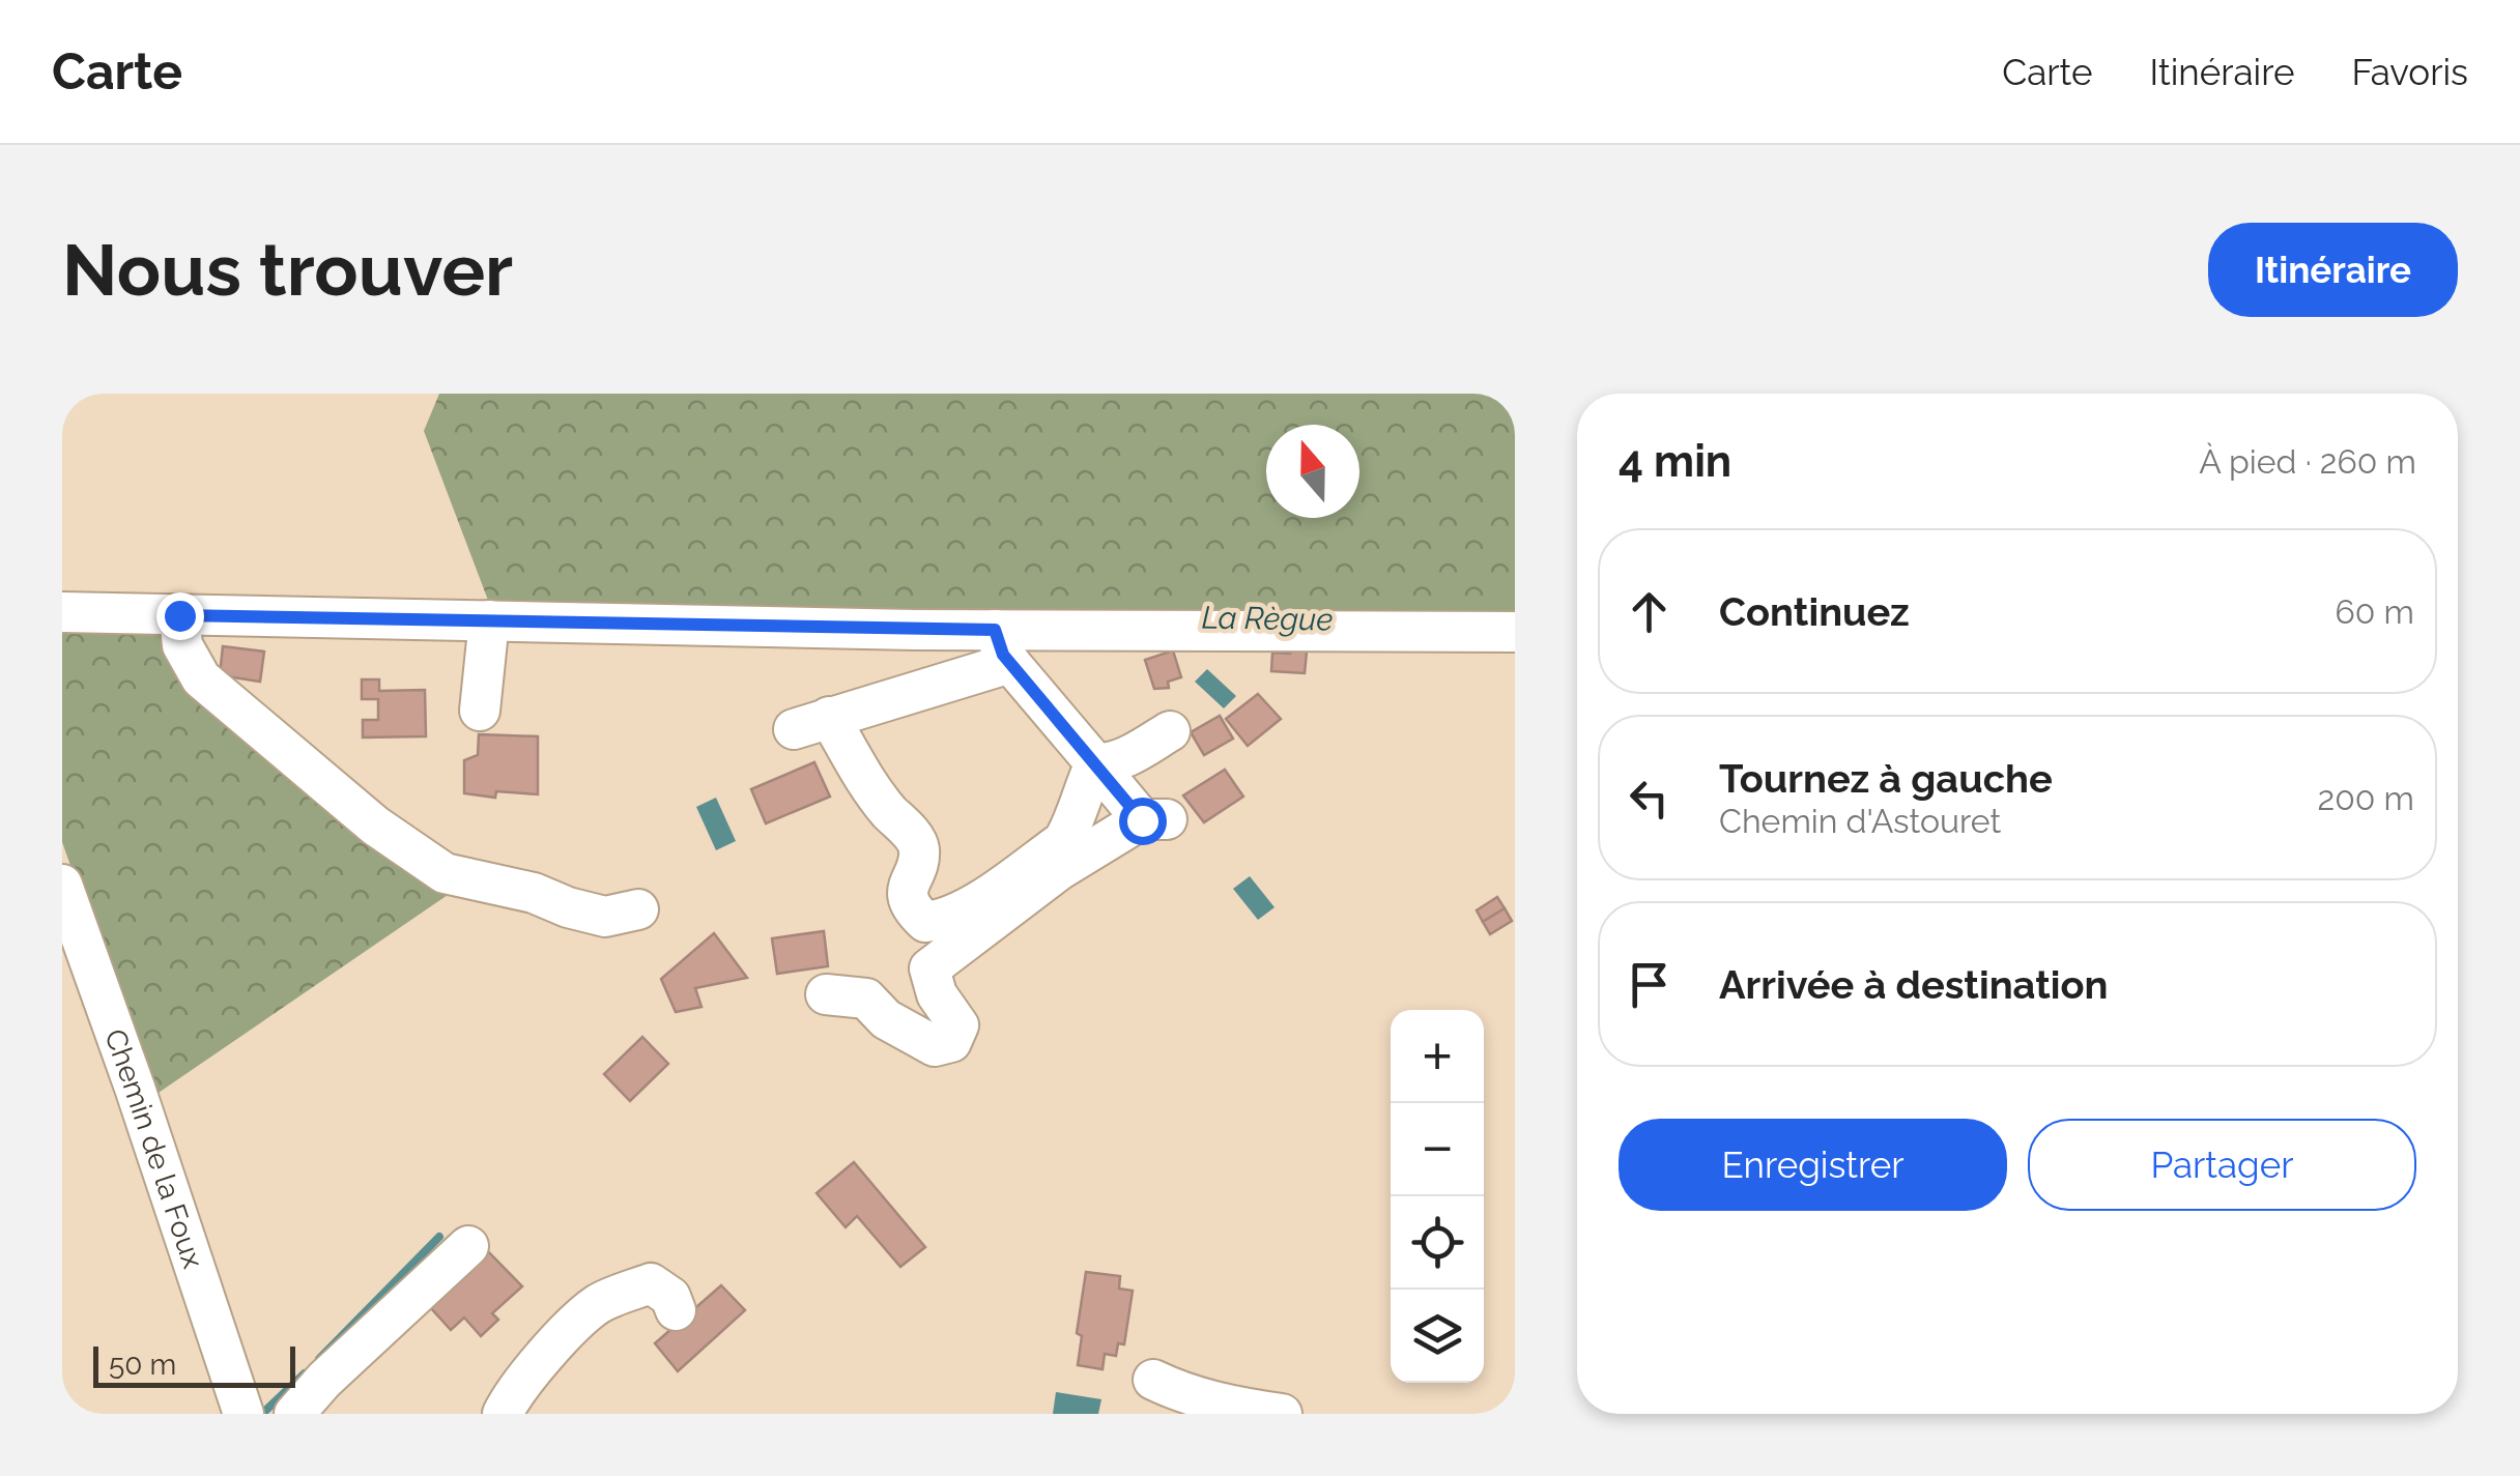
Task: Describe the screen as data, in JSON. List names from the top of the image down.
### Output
{
  "streets": {
    "street": ["Chemin de la Foux"]
  },
  "water": ["La Règue"],
  "scale_bar": "50 m",
  "north": "top",
  "page": {
    "header": "Carte",
    "nav": ["Carte", "Itinéraire", "Favoris"],
    "buttons": [
      "Itinéraire",
      ["Enregistrer", "Partager"]
    ],
    "title": "Nous trouver",
    "heading": ["4 min", "À pied · 260 m"],
    "list": [
      ["Continuez", "60 m"],
      ["Tournez à gauche", "Chemin d'Astouret", "200 m"],
      "Arrivée à destination"
    ],
    "map_buttons": ["+", "−"],
    "scale": "50 m"
  }
}
